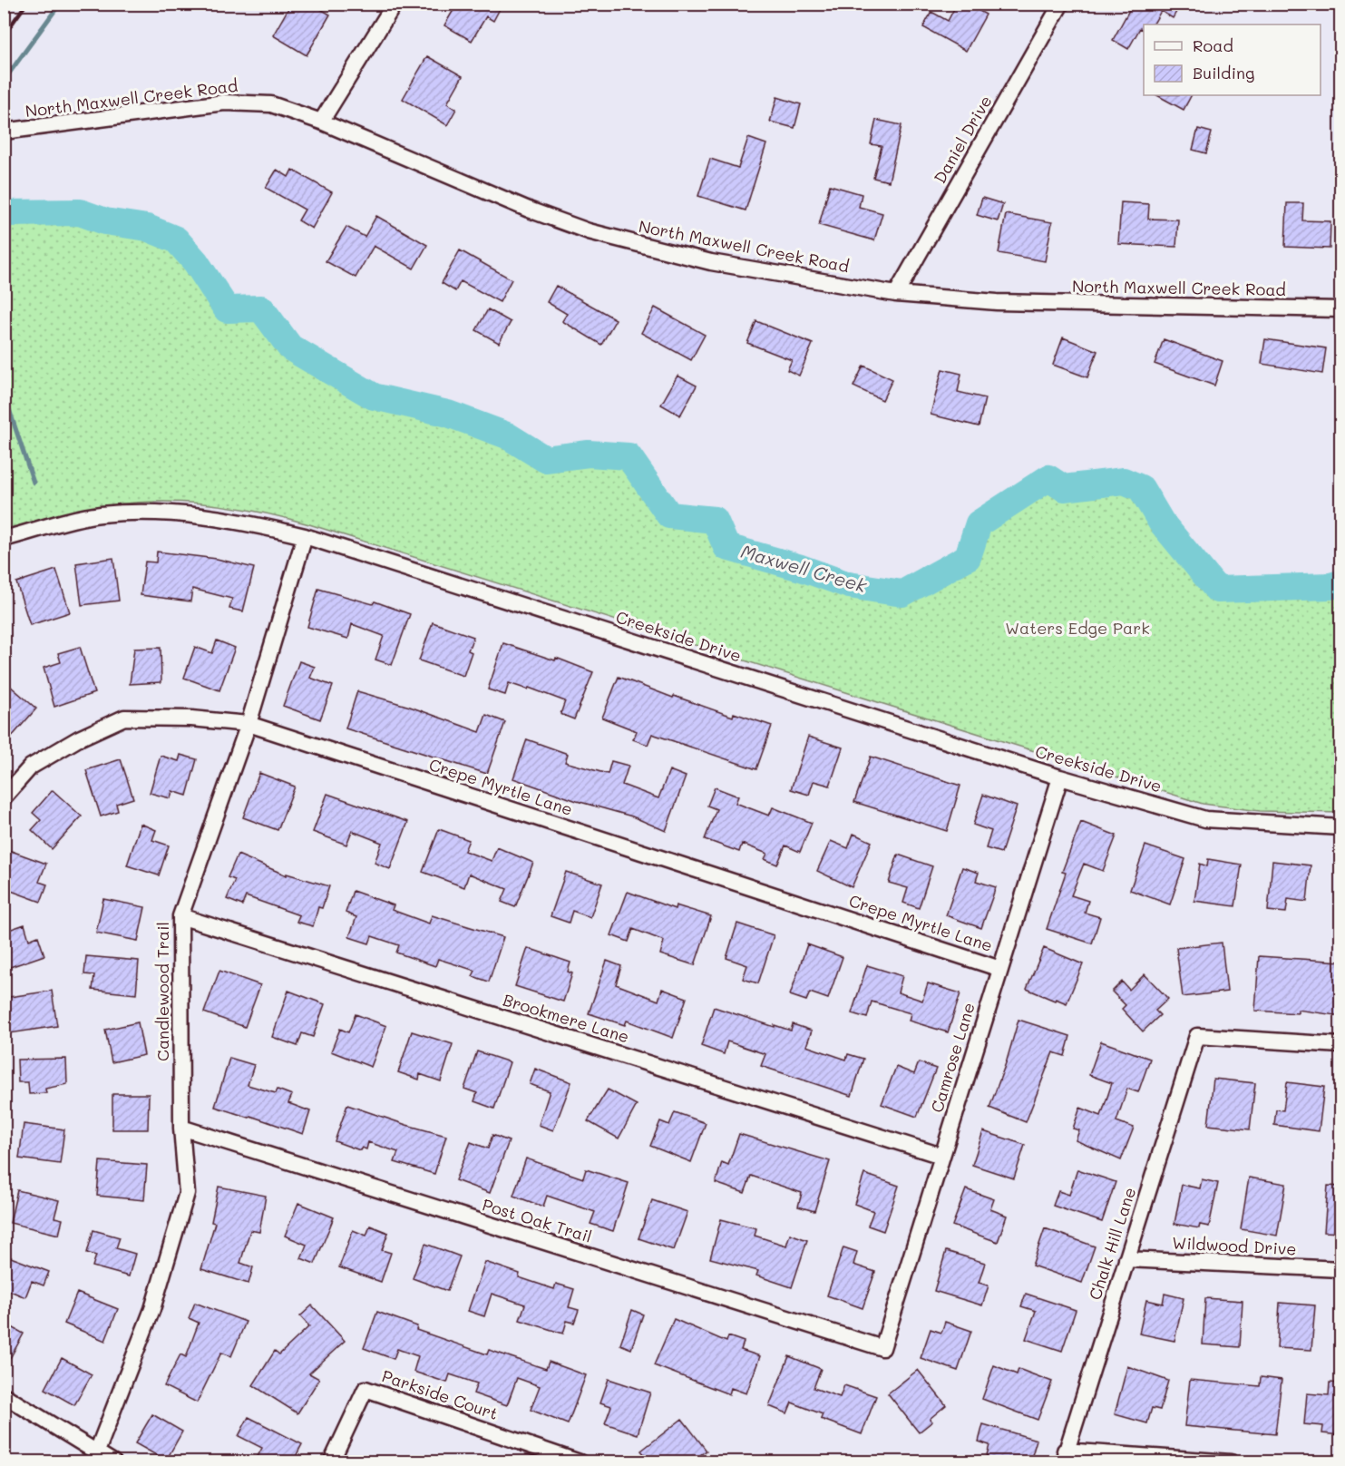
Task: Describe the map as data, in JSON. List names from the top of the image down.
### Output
{
  "streets": {
    "street": [
      "North Maxwell Creek Road",
      "Daniel Drive",
      "Creekside Drive",
      "Crepe Myrtle Lane",
      "Candlewood Trail",
      "Brookmere Lane",
      "Camrose Lane",
      "Post Oak Trail",
      "Chalk Hill Lane",
      "Wildwood Drive",
      "Parkside Court"
    ]
  },
  "crossings": [
    ["North Maxwell Creek Road", "Daniel Drive"],
    ["Creekside Drive", "Candlewood Trail"],
    ["Creekside Drive", "Camrose Lane"],
    ["Crepe Myrtle Lane", "Candlewood Trail"],
    ["Crepe Myrtle Lane", "Camrose Lane"],
    ["Candlewood Trail", "Brookmere Lane"],
    ["Candlewood Trail", "Post Oak Trail"],
    ["Brookmere Lane", "Camrose Lane"],
    ["Camrose Lane", "Post Oak Trail"],
    ["Chalk Hill Lane", "Wildwood Drive"]
  ],
  "water": ["Maxwell Creek"],
  "parks": ["Waters Edge Park"],
  "legend": ["Road", "Building"]
}
